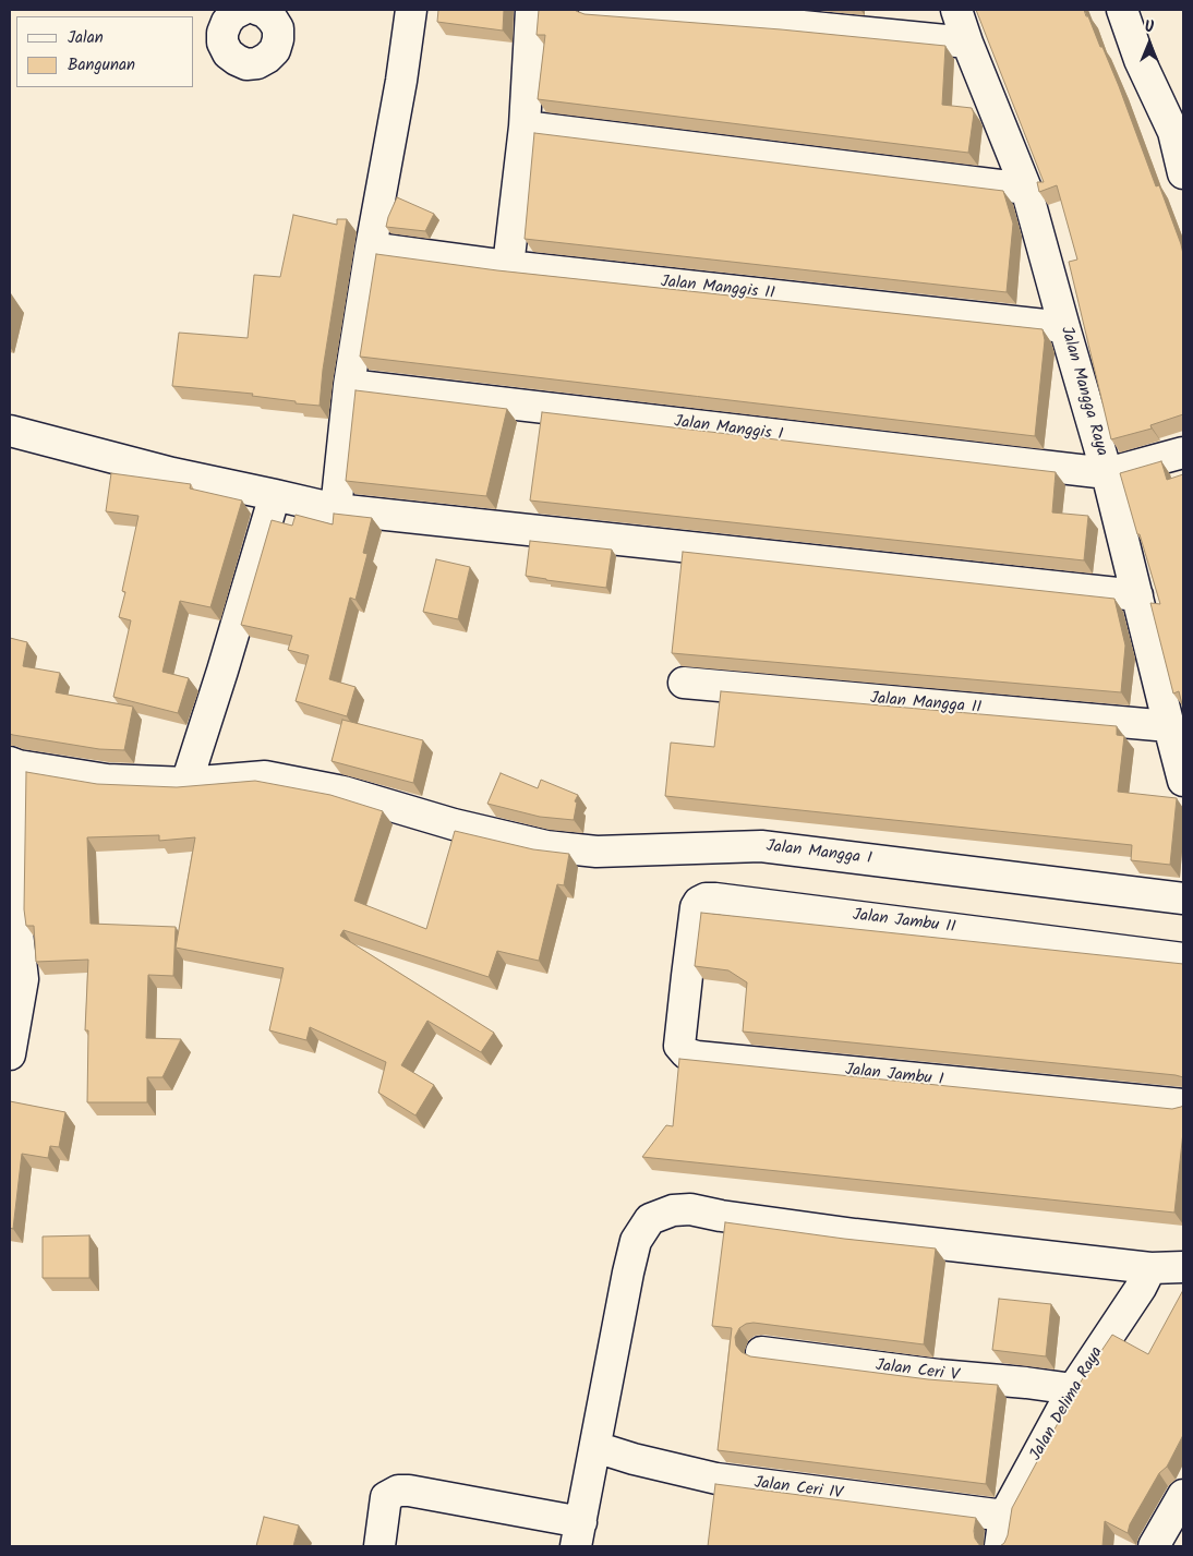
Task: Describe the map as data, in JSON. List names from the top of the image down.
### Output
{
  "streets": {
    "street": [
      "Jalan Manggis II",
      "Jalan Mangga Raya",
      "Jalan Manggis I",
      "Jalan Mangga II",
      "Jalan Mangga I",
      "Jalan Jambu II",
      "Jalan Jambu I",
      "Jalan Ceri V",
      "Jalan Delima Raya",
      "Jalan Ceri IV"
    ]
  },
  "crossings": [
    ["Jalan Manggis II", "Jalan Mangga Raya"],
    ["Jalan Mangga Raya", "Jalan Manggis I"],
    ["Jalan Mangga Raya", "Jalan Mangga II"],
    ["Jalan Jambu II", "Jalan Jambu I"],
    ["Jalan Ceri V", "Jalan Delima Raya"],
    ["Jalan Delima Raya", "Jalan Ceri IV"]
  ],
  "legend": ["Jalan", "Bangunan"],
  "north": "top"
}
